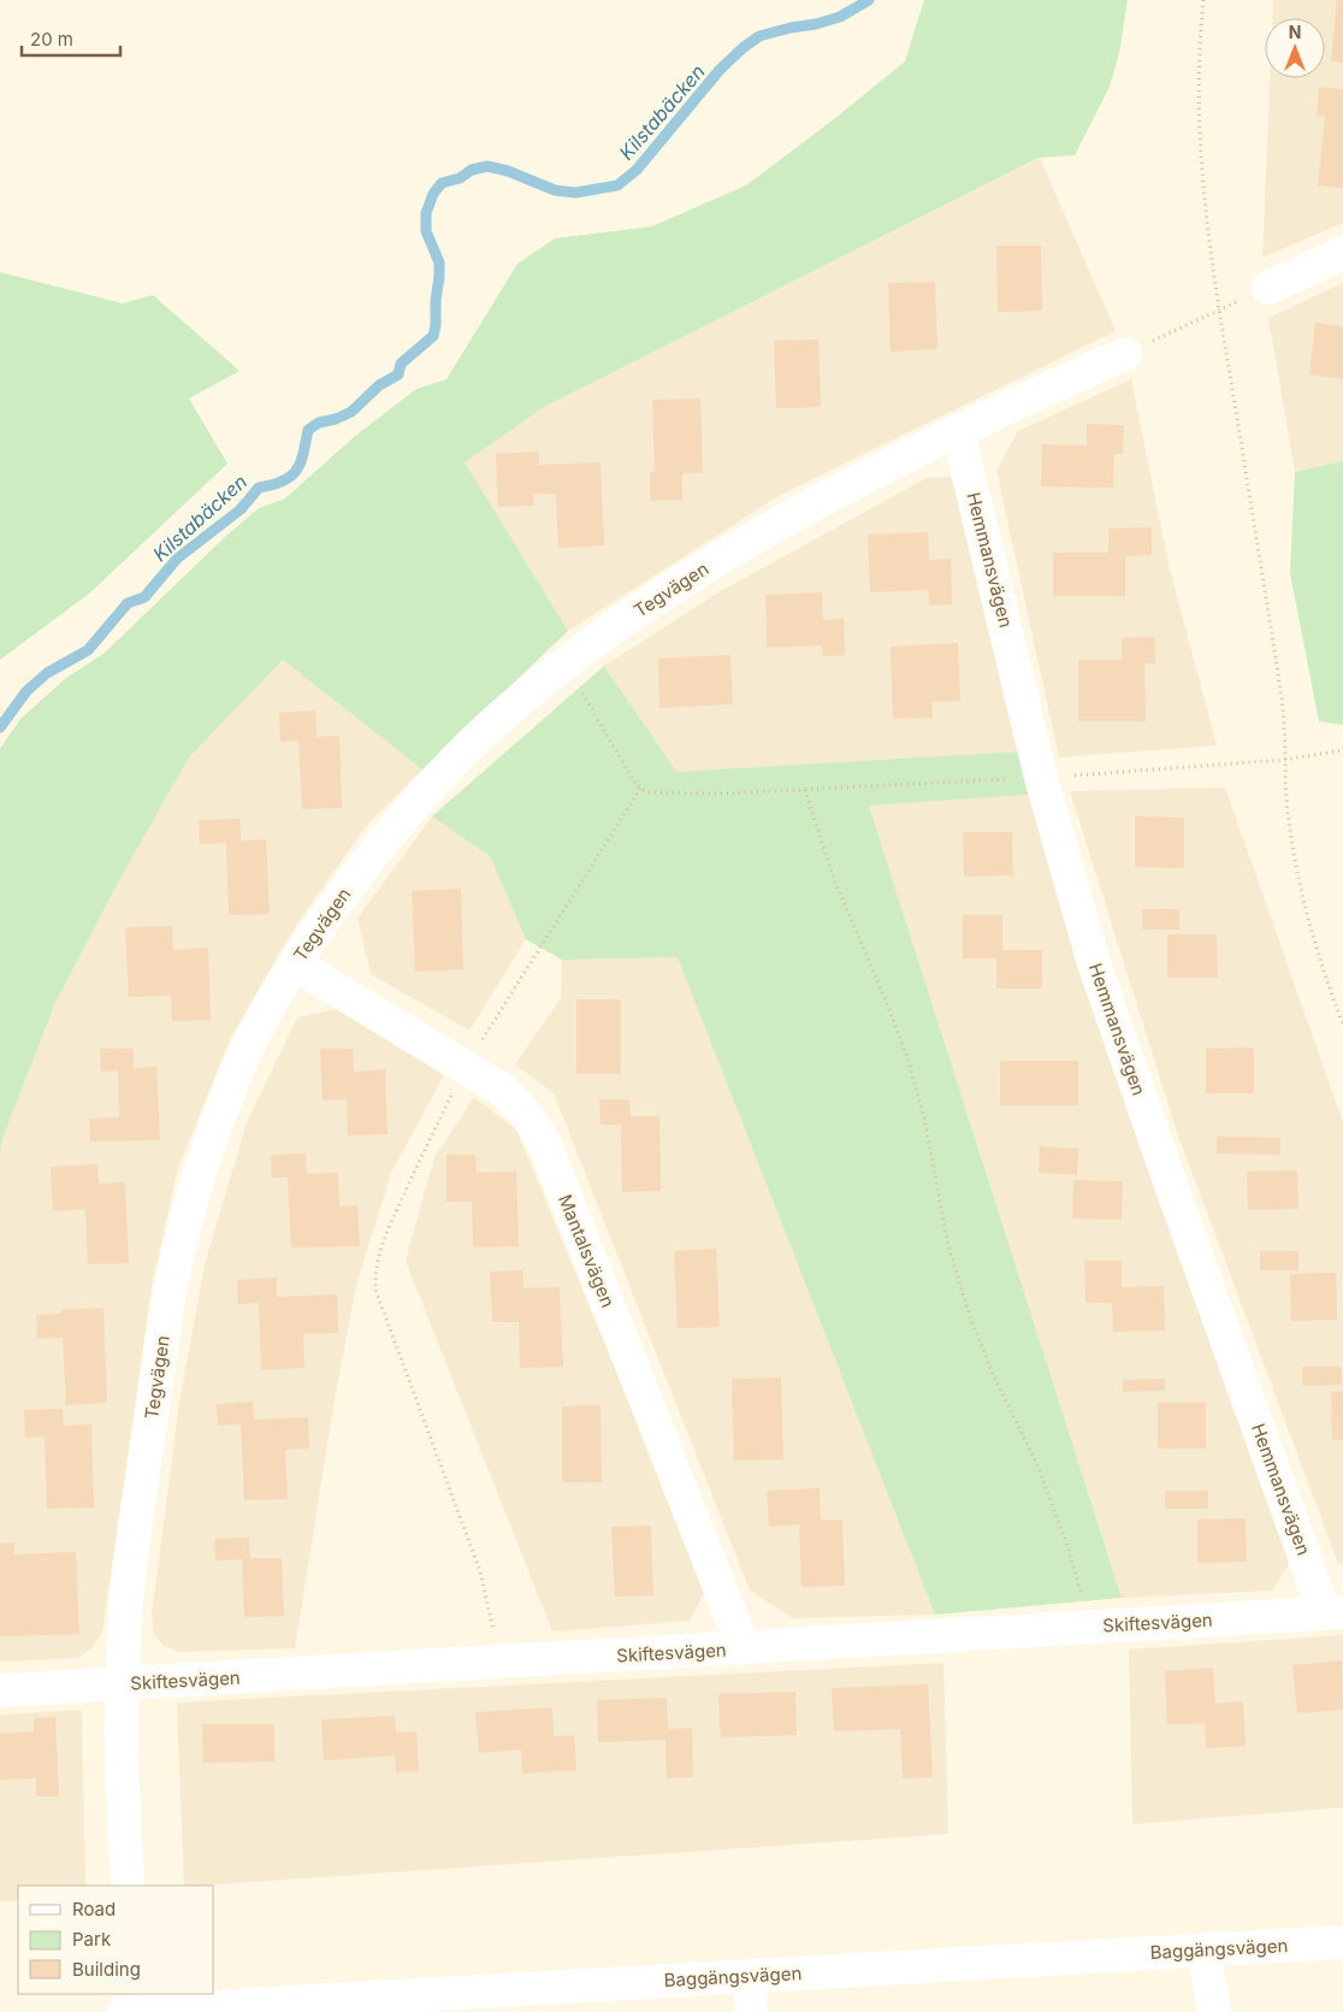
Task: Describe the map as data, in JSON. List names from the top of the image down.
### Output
{
  "streets": {
    "street": [
      "Hemmansvägen",
      "Tegvägen",
      "Mantalsvägen",
      "Skiftesvägen",
      "Baggängsvägen"
    ]
  },
  "crossings": [
    ["Hemmansvägen", "Tegvägen"],
    ["Hemmansvägen", "Skiftesvägen"],
    ["Tegvägen", "Mantalsvägen"],
    ["Tegvägen", "Skiftesvägen"],
    ["Mantalsvägen", "Skiftesvägen"]
  ],
  "water": ["Kilstabäcken"],
  "legend": ["Road", "Park", "Building"],
  "scale_bar": "20 m",
  "north": "top"
}
